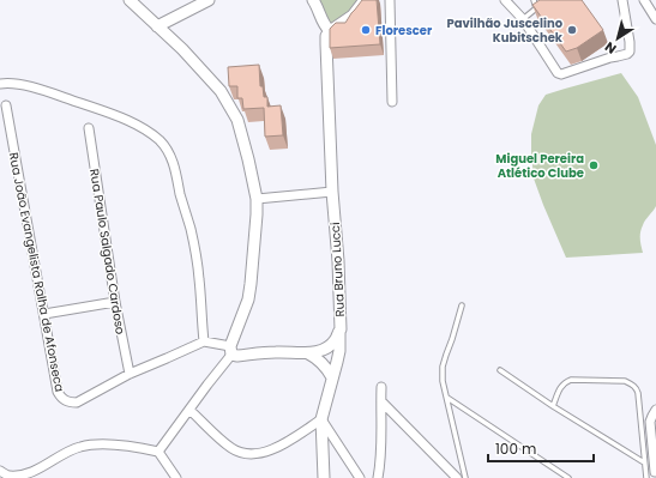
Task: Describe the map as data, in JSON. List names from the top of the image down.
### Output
{
  "streets": {
    "street": ["Rua Paulo Salgado Cardoso", "Rua Bruno Lucci", "Rua João Evangelista Ralha de Afonseca"]
  },
  "crossings": [
    ["Rua Paulo Salgado Cardoso", "Rua João Evangelista Ralha de Afonseca"]
  ],
  "places": ["Florescer", "Pavilhão Juscelino Kubitschek", "Miguel Pereira Atlético Clube"],
  "scale_bar": "100 m",
  "north": "bottom left"
}
